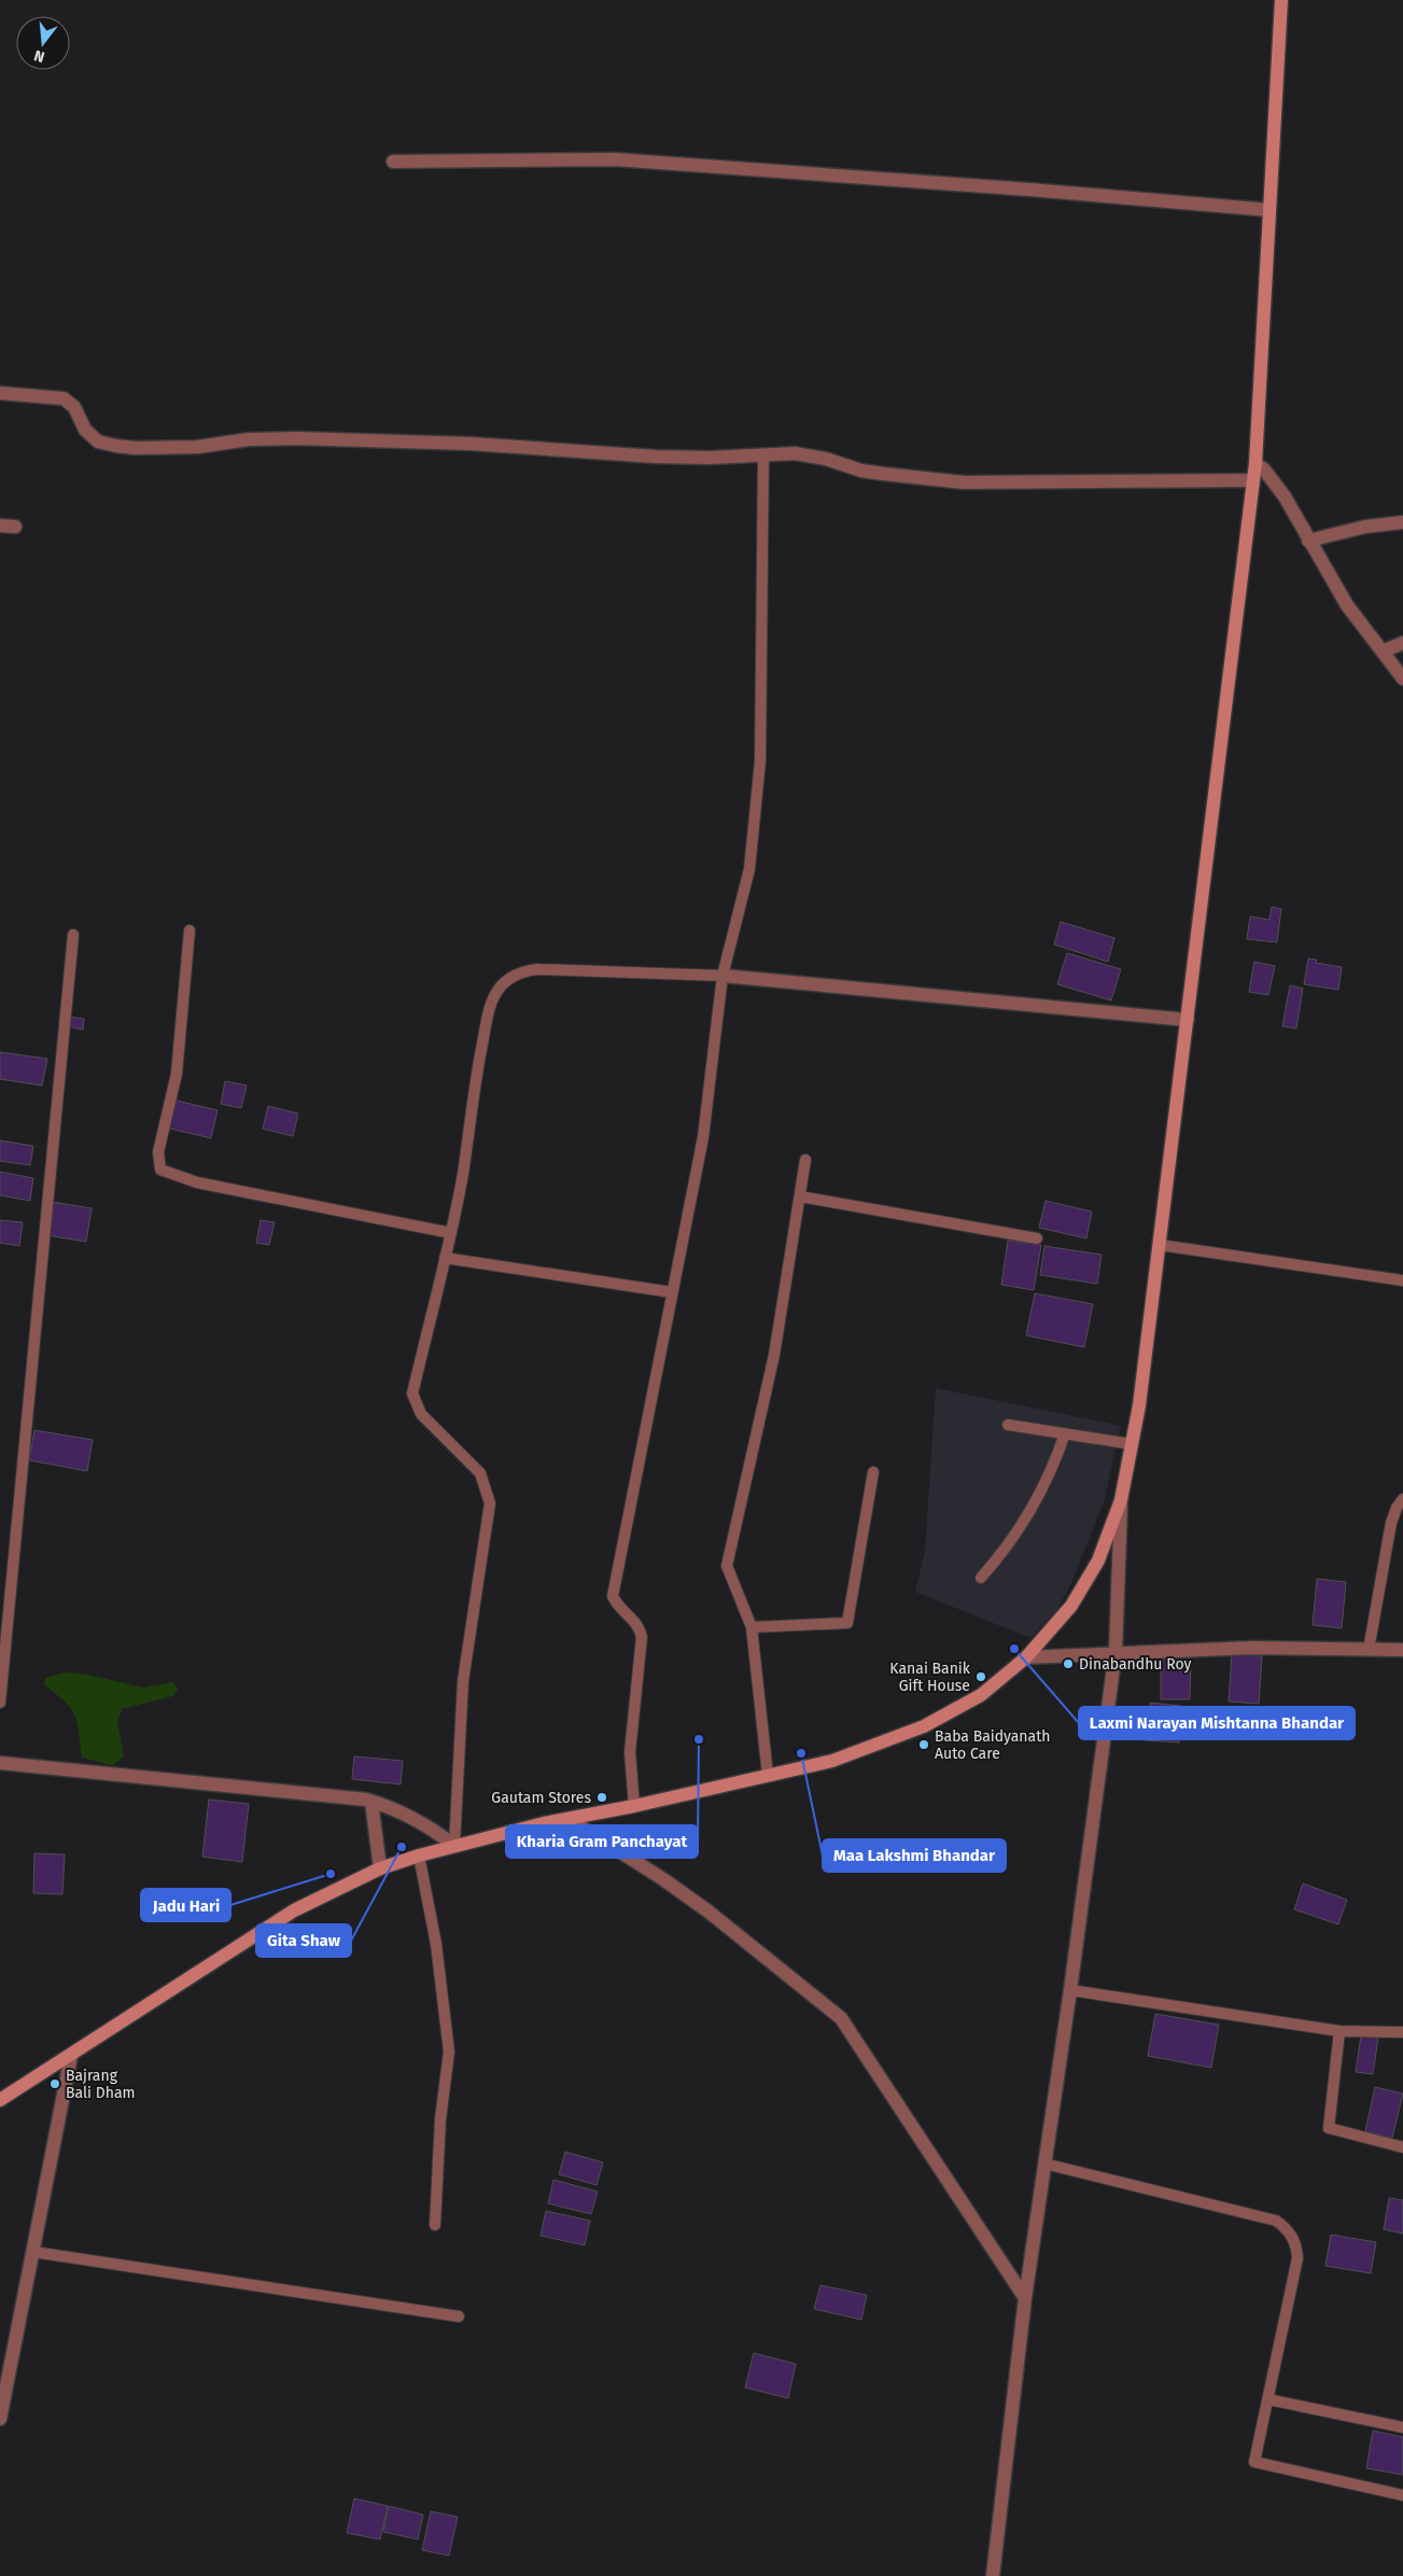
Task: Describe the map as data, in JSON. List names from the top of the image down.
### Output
{
  "places": [
    "Laxmi Narayan Mishtanna Bhandar",
    "Dinabandhu Roy",
    "Kanai Banik Gift House",
    "Kharia Gram Panchayat",
    "Baba Baidyanath Auto Care",
    "Maa Lakshmi Bhandar",
    "Gautam Stores",
    "Gita Shaw",
    "Jadu Hari",
    "Bajrang Bali Dham"
  ],
  "north": "bottom"
}
